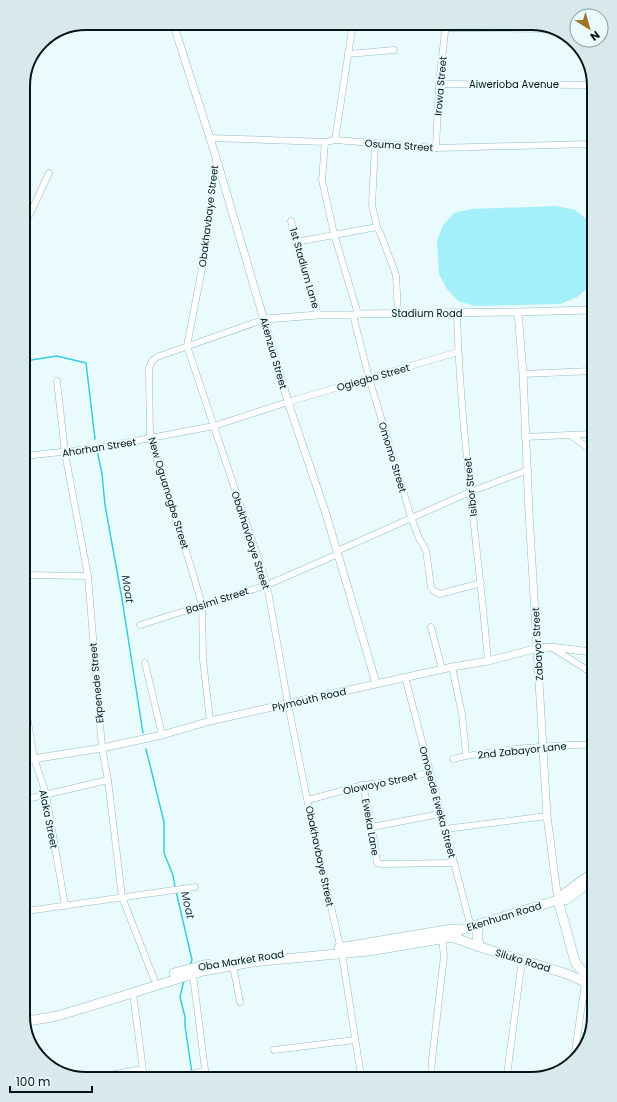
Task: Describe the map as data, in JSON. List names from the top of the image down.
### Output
{
  "streets": {
    "main road": [
      "Zabayor Street",
      "Ekenhuan Road",
      "Oba Market Road",
      "Siluko Road"
    ],
    "street": [
      "Aiwerioba Avenue",
      "Irowa Street",
      "Osuma Street",
      "Obakhavbaye Street",
      "1st Stadium Lane",
      "Stadium Road",
      "Akenzua Street",
      "Ogiegbo Street",
      "Ahorhan Street",
      "Omomo Street",
      "Isibor Street",
      "New Oguanogbe Street",
      "Basimi Street",
      "Ekpenede Street",
      "Plymouth Road",
      "2nd Zabayor Lane",
      "Olowoyo Street",
      "Omosede Eweka Street",
      "Alaka Street",
      "Eweka Lane"
    ]
  },
  "crossings": [
    ["Aiwerioba Avenue", "Irowa Street"],
    ["Irowa Street", "Osuma Street"],
    ["Osuma Street", "Akenzua Street"],
    ["Osuma Street", "Omomo Street"],
    ["Obakhavbaye Street", "Akenzua Street"],
    ["Obakhavbaye Street", "Ahorhan Street"],
    ["Obakhavbaye Street", "New Oguanogbe Street"],
    ["Obakhavbaye Street", "Basimi Street"],
    ["Obakhavbaye Street", "Plymouth Road"],
    ["Obakhavbaye Street", "Olowoyo Street"],
    ["Obakhavbaye Street", "Oba Market Road"],
    ["1st Stadium Lane", "Stadium Road"],
    ["Stadium Road", "Akenzua Street"],
    ["Stadium Road", "Omomo Street"],
    ["Stadium Road", "Isibor Street"],
    ["Stadium Road", "New Oguanogbe Street"],
    ["Stadium Road", "Zabayor Street"],
    ["Akenzua Street", "Ogiegbo Street"],
    ["Akenzua Street", "Ahorhan Street"],
    ["Akenzua Street", "New Oguanogbe Street"],
    ["Akenzua Street", "Basimi Street"],
    ["Akenzua Street", "Plymouth Road"],
    ["Ogiegbo Street", "Ahorhan Street"],
    ["Ogiegbo Street", "Omomo Street"],
    ["Ogiegbo Street", "Isibor Street"],
    ["Ahorhan Street", "New Oguanogbe Street"],
    ["Ahorhan Street", "Ekpenede Street"],
    ["Omomo Street", "Isibor Street"],
    ["Omomo Street", "Basimi Street"],
    ["Isibor Street", "Basimi Street"],
    ["Isibor Street", "Plymouth Road"],
    ["New Oguanogbe Street", "Basimi Street"],
    ["New Oguanogbe Street", "Plymouth Road"],
    ["Basimi Street", "Zabayor Street"],
    ["Zabayor Street", "Plymouth Road"],
    ["Zabayor Street", "2nd Zabayor Lane"],
    ["Zabayor Street", "Ekenhuan Road"],
    ["Ekpenede Street", "Plymouth Road"],
    ["Ekpenede Street", "Oba Market Road"],
    ["Plymouth Road", "Omosede Eweka Street"],
    ["Plymouth Road", "Alaka Street"],
    ["Olowoyo Street", "Omosede Eweka Street"],
    ["Olowoyo Street", "Eweka Lane"],
    ["Omosede Eweka Street", "Eweka Lane"],
    ["Omosede Eweka Street", "Ekenhuan Road"],
    ["Ekenhuan Road", "Oba Market Road"],
    ["Ekenhuan Road", "Siluko Road"],
    ["Oba Market Road", "Siluko Road"]
  ],
  "water": ["Moat"],
  "scale_bar": "100 m",
  "north": "bottom right"
}
